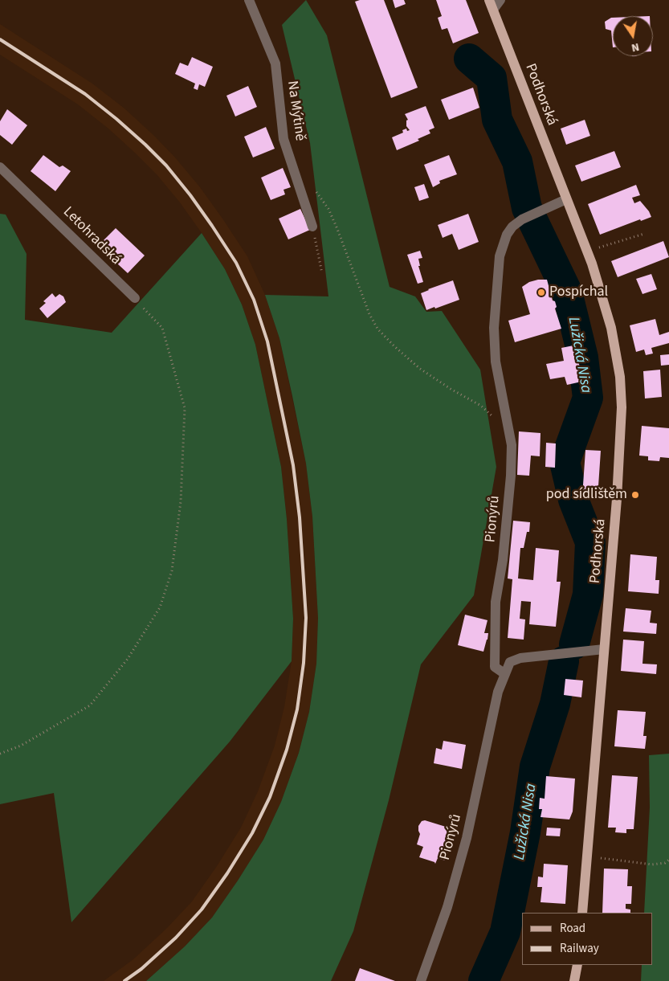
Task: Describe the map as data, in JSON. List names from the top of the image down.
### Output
{
  "streets": {
    "main road": ["Podhorská"],
    "street": ["Na Mýtině", "Letohradská", "Pionýrů"]
  },
  "crossings": [
    ["Podhorská", "Pionýrů"]
  ],
  "water": ["Lužická Nisa"],
  "places": ["Pospíchal", "pod sídlištěm"],
  "legend": ["Road", "Railway"],
  "north": "bottom"
}
